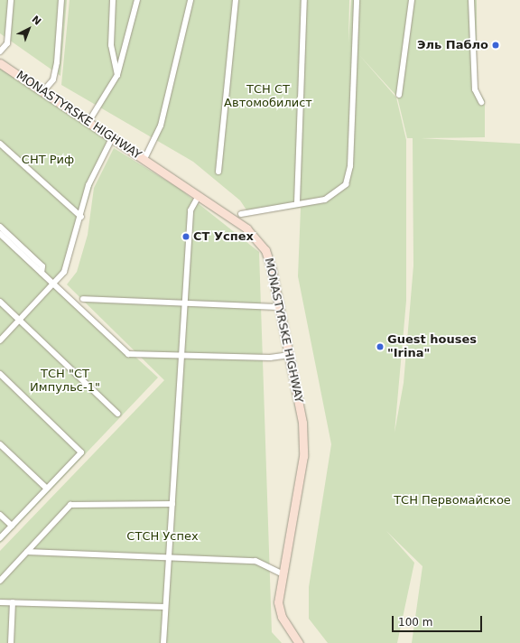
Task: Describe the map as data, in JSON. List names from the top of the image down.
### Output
{
  "streets": {
    "main road": ["MONASTYRSKE HIGHWAY"]
  },
  "parks": [
    "ТСН СТ Автомобилист",
    "СНТ Риф",
    "ТСН \"СТ Импульс-1\"",
    "ТСН Первомайское",
    "СТСН Успех"
  ],
  "places": ["Эль Пабло", "СТ Успех", "Guest houses \"Irina\""],
  "scale_bar": "100 m",
  "north": "top right"
}
